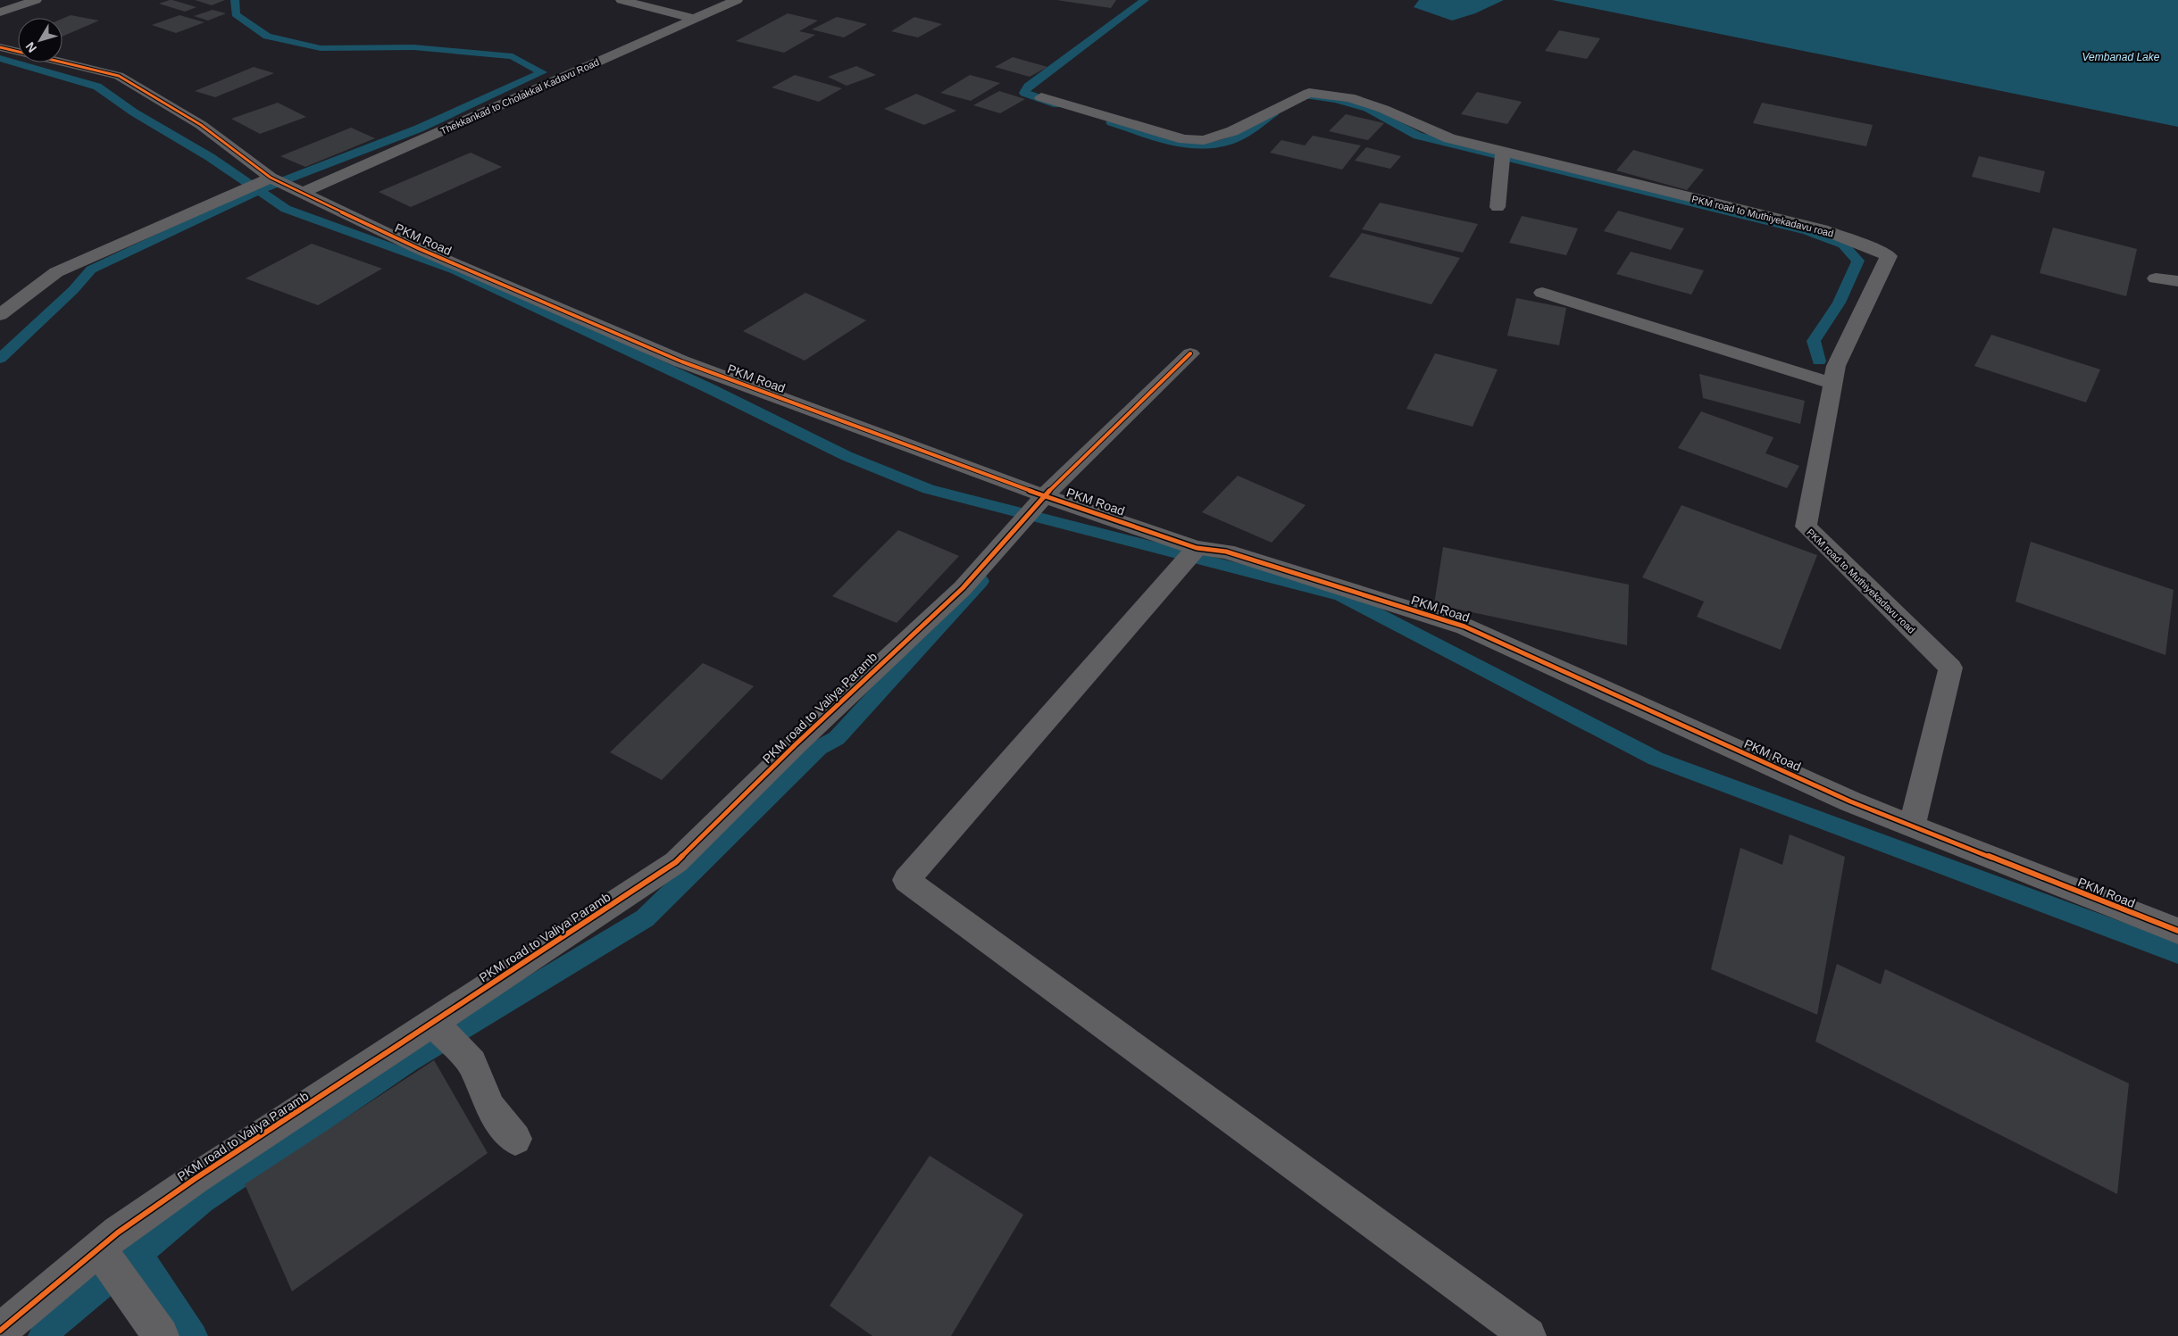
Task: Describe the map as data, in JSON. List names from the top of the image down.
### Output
{
  "streets": {
    "street": [
      "Thekkankad to Cholakkal Kadavu Road",
      "PKM road to Muthiyekadavu road",
      "PKM Road",
      "PKM road to Valiya Paramb"
    ]
  },
  "crossings": [
    ["Thekkankad to Cholakkal Kadavu Road", "PKM Road"],
    ["PKM road to Muthiyekadavu road", "PKM Road"],
    ["PKM Road", "PKM road to Valiya Paramb"]
  ],
  "water": ["Vembanad Lake"],
  "north": "bottom left"
}
